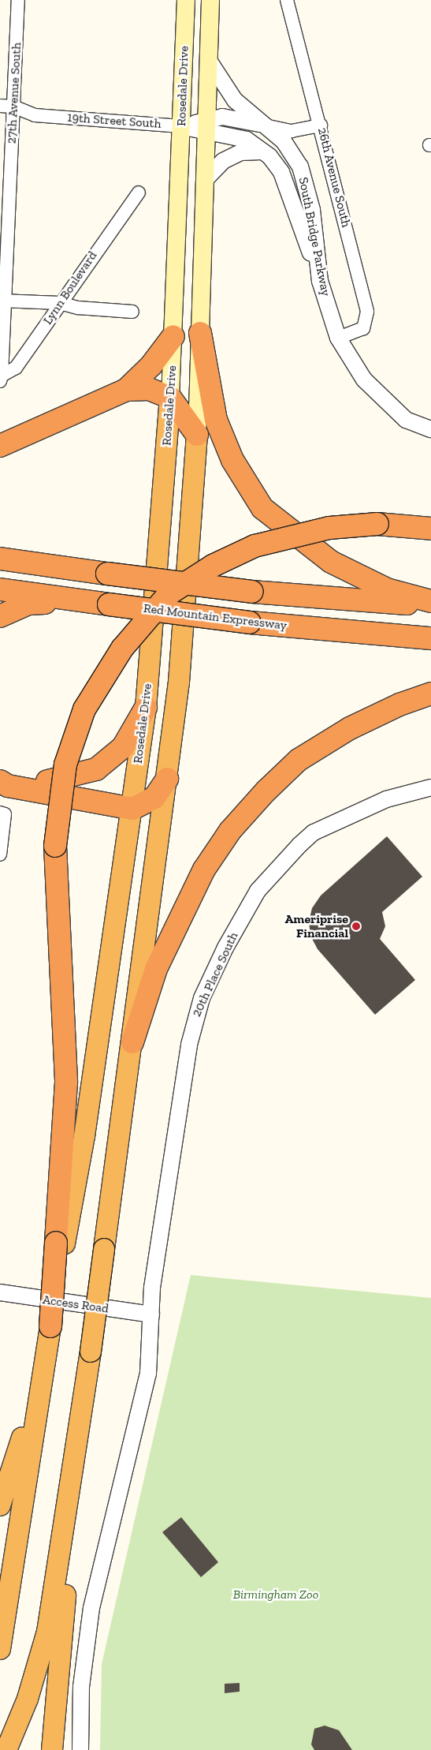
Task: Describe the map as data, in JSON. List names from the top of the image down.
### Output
{
  "streets": {
    "highway": ["Rosedale Drive", "Red Mountain Expressway"],
    "street": [
      "27th Avenue South",
      "19th Street South",
      "26th Avenue South",
      "South Bridge Parkway",
      "Lynn Boulevard",
      "20th Place South",
      "Access Road"
    ]
  },
  "crossings": [
    ["Rosedale Drive", "19th Street South"],
    ["Rosedale Drive", "South Bridge Parkway"],
    ["27th Avenue South", "19th Street South"],
    ["27th Avenue South", "Lynn Boulevard"],
    ["26th Avenue South", "South Bridge Parkway"],
    ["20th Place South", "Access Road"]
  ],
  "parks": ["Birmingham Zoo"],
  "places": ["Ameriprise Financial"]
}
